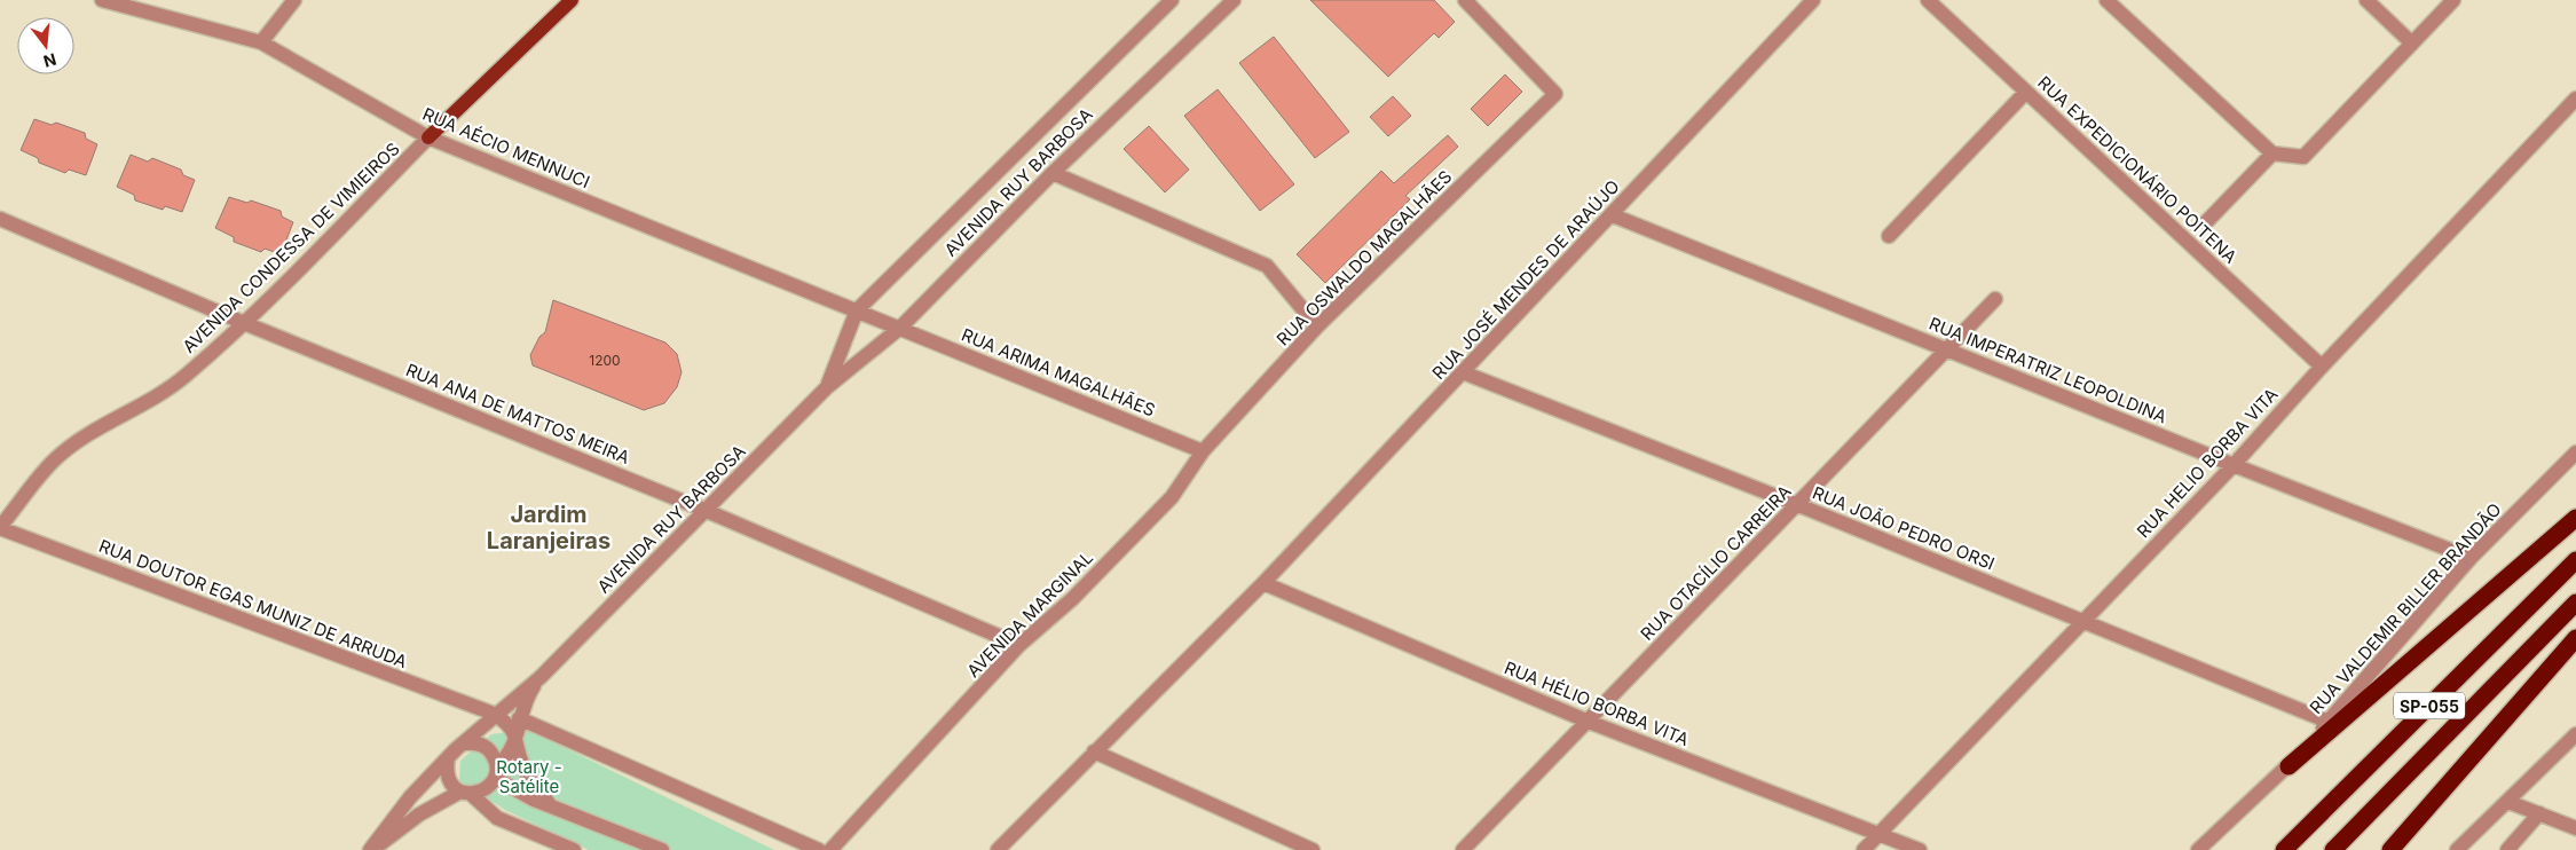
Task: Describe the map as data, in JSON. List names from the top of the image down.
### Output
{
  "streets": {
    "highway": ["SP-055"],
    "main road": ["AVENIDA CONDESSA DE VIMIEIROS"],
    "street": [
      "RUA AÉCIO MENNUCI",
      "RUA EXPEDICIONÁRIO POITENA",
      "AVENIDA RUY BARBOSA",
      "RUA OSWALDO MAGALHÃES",
      "RUA JOSÉ MENDES DE ARAÚJO",
      "RUA IMPERATRIZ LEOPOLDINA",
      "RUA ARIMA MAGALHÃES",
      "RUA ANA DE MATTOS MEIRA",
      "RUA HELIO BORBA VITA",
      "RUA JOÃO PEDRO ORSI",
      "RUA OTACÍLIO CARREIRA",
      "RUA DOUTOR EGAS MUNIZ DE ARRUDA",
      "RUA VALDEMIR BILLER BRANDÃO",
      "AVENIDA MARGINAL",
      "RUA HÉLIO BORBA VITA"
    ]
  },
  "crossings": [
    ["RUA AÉCIO MENNUCI", "AVENIDA RUY BARBOSA"],
    ["RUA AÉCIO MENNUCI", "AVENIDA CONDESSA DE VIMIEIROS"],
    ["RUA AÉCIO MENNUCI", "RUA ARIMA MAGALHÃES"],
    ["RUA EXPEDICIONÁRIO POITENA", "RUA HELIO BORBA VITA"],
    ["AVENIDA RUY BARBOSA", "RUA ARIMA MAGALHÃES"],
    ["AVENIDA RUY BARBOSA", "RUA ANA DE MATTOS MEIRA"],
    ["AVENIDA RUY BARBOSA", "RUA DOUTOR EGAS MUNIZ DE ARRUDA"],
    ["AVENIDA CONDESSA DE VIMIEIROS", "RUA ANA DE MATTOS MEIRA"],
    ["AVENIDA CONDESSA DE VIMIEIROS", "RUA DOUTOR EGAS MUNIZ DE ARRUDA"],
    ["RUA OSWALDO MAGALHÃES", "RUA ARIMA MAGALHÃES"],
    ["RUA OSWALDO MAGALHÃES", "AVENIDA MARGINAL"],
    ["RUA JOSÉ MENDES DE ARAÚJO", "RUA IMPERATRIZ LEOPOLDINA"],
    ["RUA JOSÉ MENDES DE ARAÚJO", "RUA JOÃO PEDRO ORSI"],
    ["RUA JOSÉ MENDES DE ARAÚJO", "RUA HÉLIO BORBA VITA"],
    ["RUA IMPERATRIZ LEOPOLDINA", "RUA HELIO BORBA VITA"],
    ["RUA IMPERATRIZ LEOPOLDINA", "RUA OTACÍLIO CARREIRA"],
    ["RUA IMPERATRIZ LEOPOLDINA", "RUA VALDEMIR BILLER BRANDÃO"],
    ["RUA ARIMA MAGALHÃES", "AVENIDA MARGINAL"],
    ["RUA ANA DE MATTOS MEIRA", "AVENIDA MARGINAL"],
    ["RUA HELIO BORBA VITA", "RUA JOÃO PEDRO ORSI"],
    ["RUA HELIO BORBA VITA", "RUA HÉLIO BORBA VITA"],
    ["RUA JOÃO PEDRO ORSI", "RUA OTACÍLIO CARREIRA"],
    ["RUA JOÃO PEDRO ORSI", "RUA VALDEMIR BILLER BRANDÃO"],
    ["RUA OTACÍLIO CARREIRA", "RUA HÉLIO BORBA VITA"]
  ],
  "districts": ["Jardim Laranjeiras"],
  "parks": ["Rotary - Satélite"],
  "house_numbers": ["1200"],
  "north": "bottom"
}
